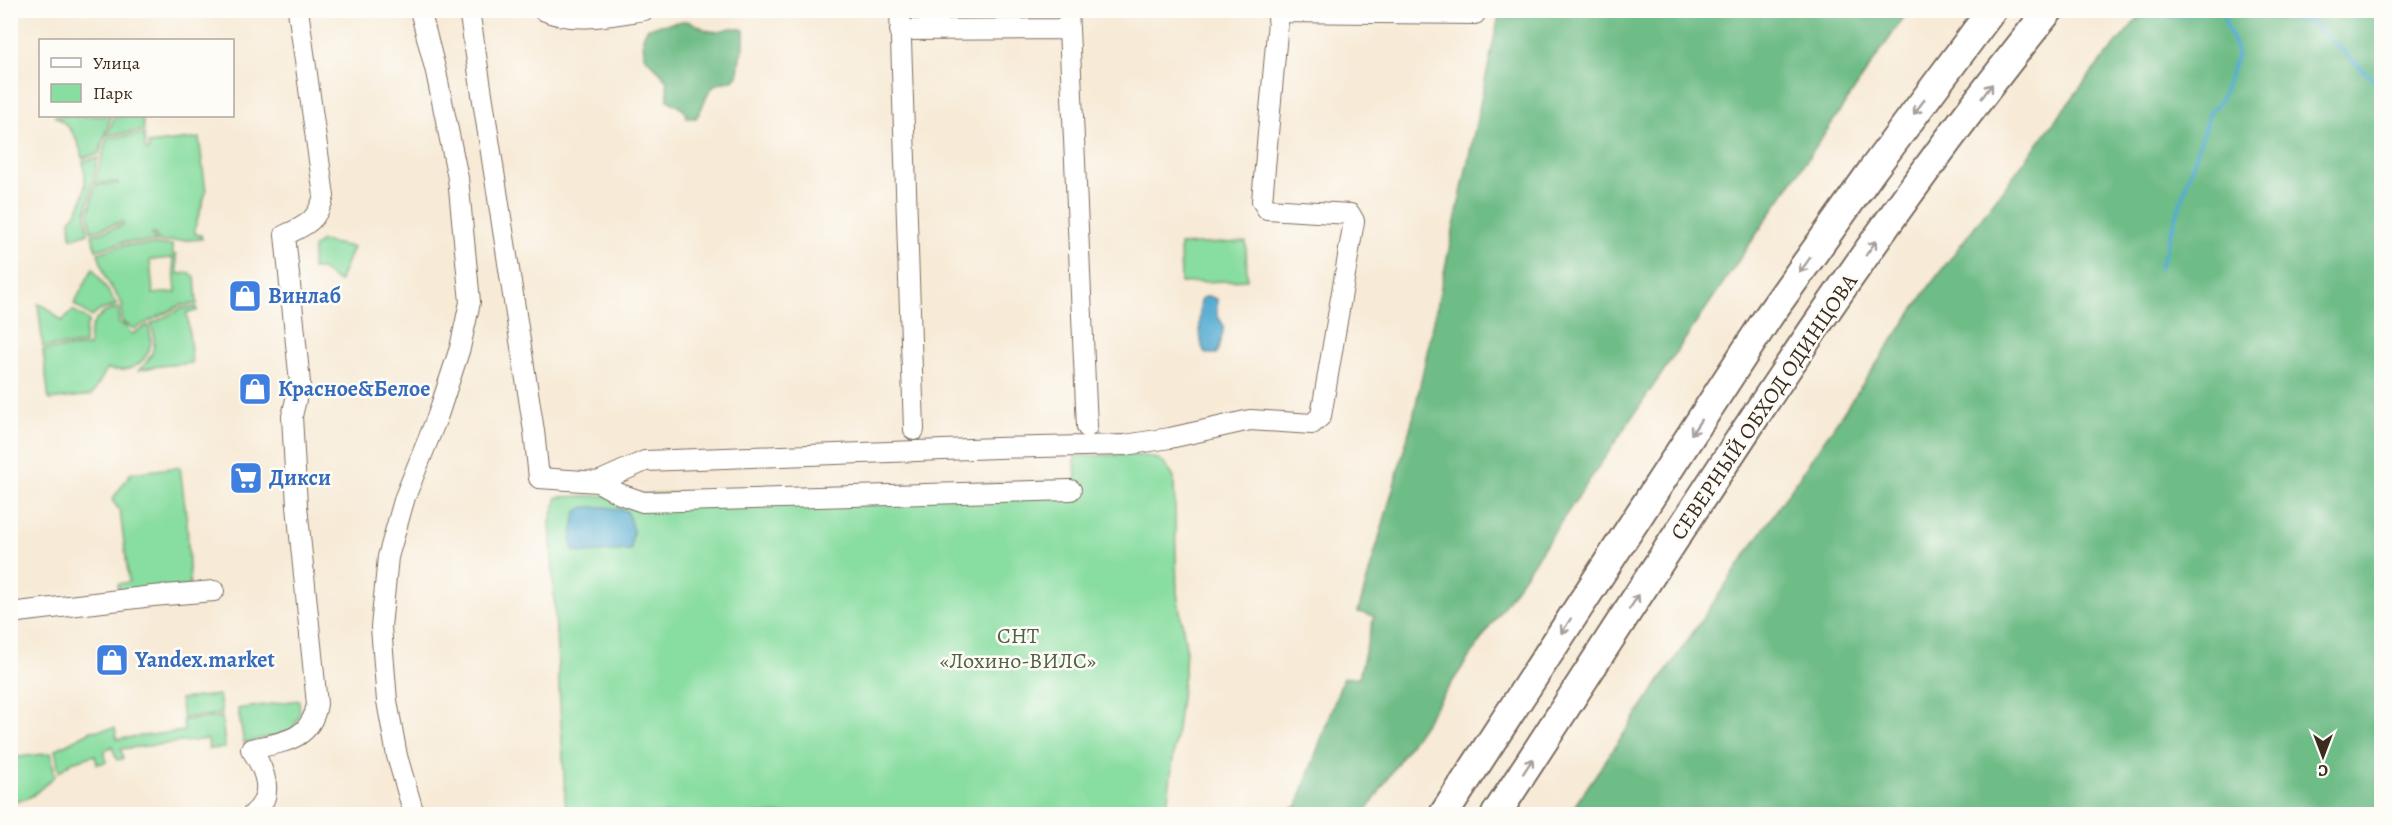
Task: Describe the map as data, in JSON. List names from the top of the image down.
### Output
{
  "streets": {
    "highway": ["СЕВЕРНЫЙ ОБХОД ОДИНЦОВА"]
  },
  "parks": ["СНТ «Лохино-ВИЛС»"],
  "places": {
    "shop": ["Винлаб", "Красное&Белое", "Yandex.market"],
    "supermarket": ["Дикси"]
  },
  "legend": ["Улица", "Парк"],
  "north": "bottom"
}
